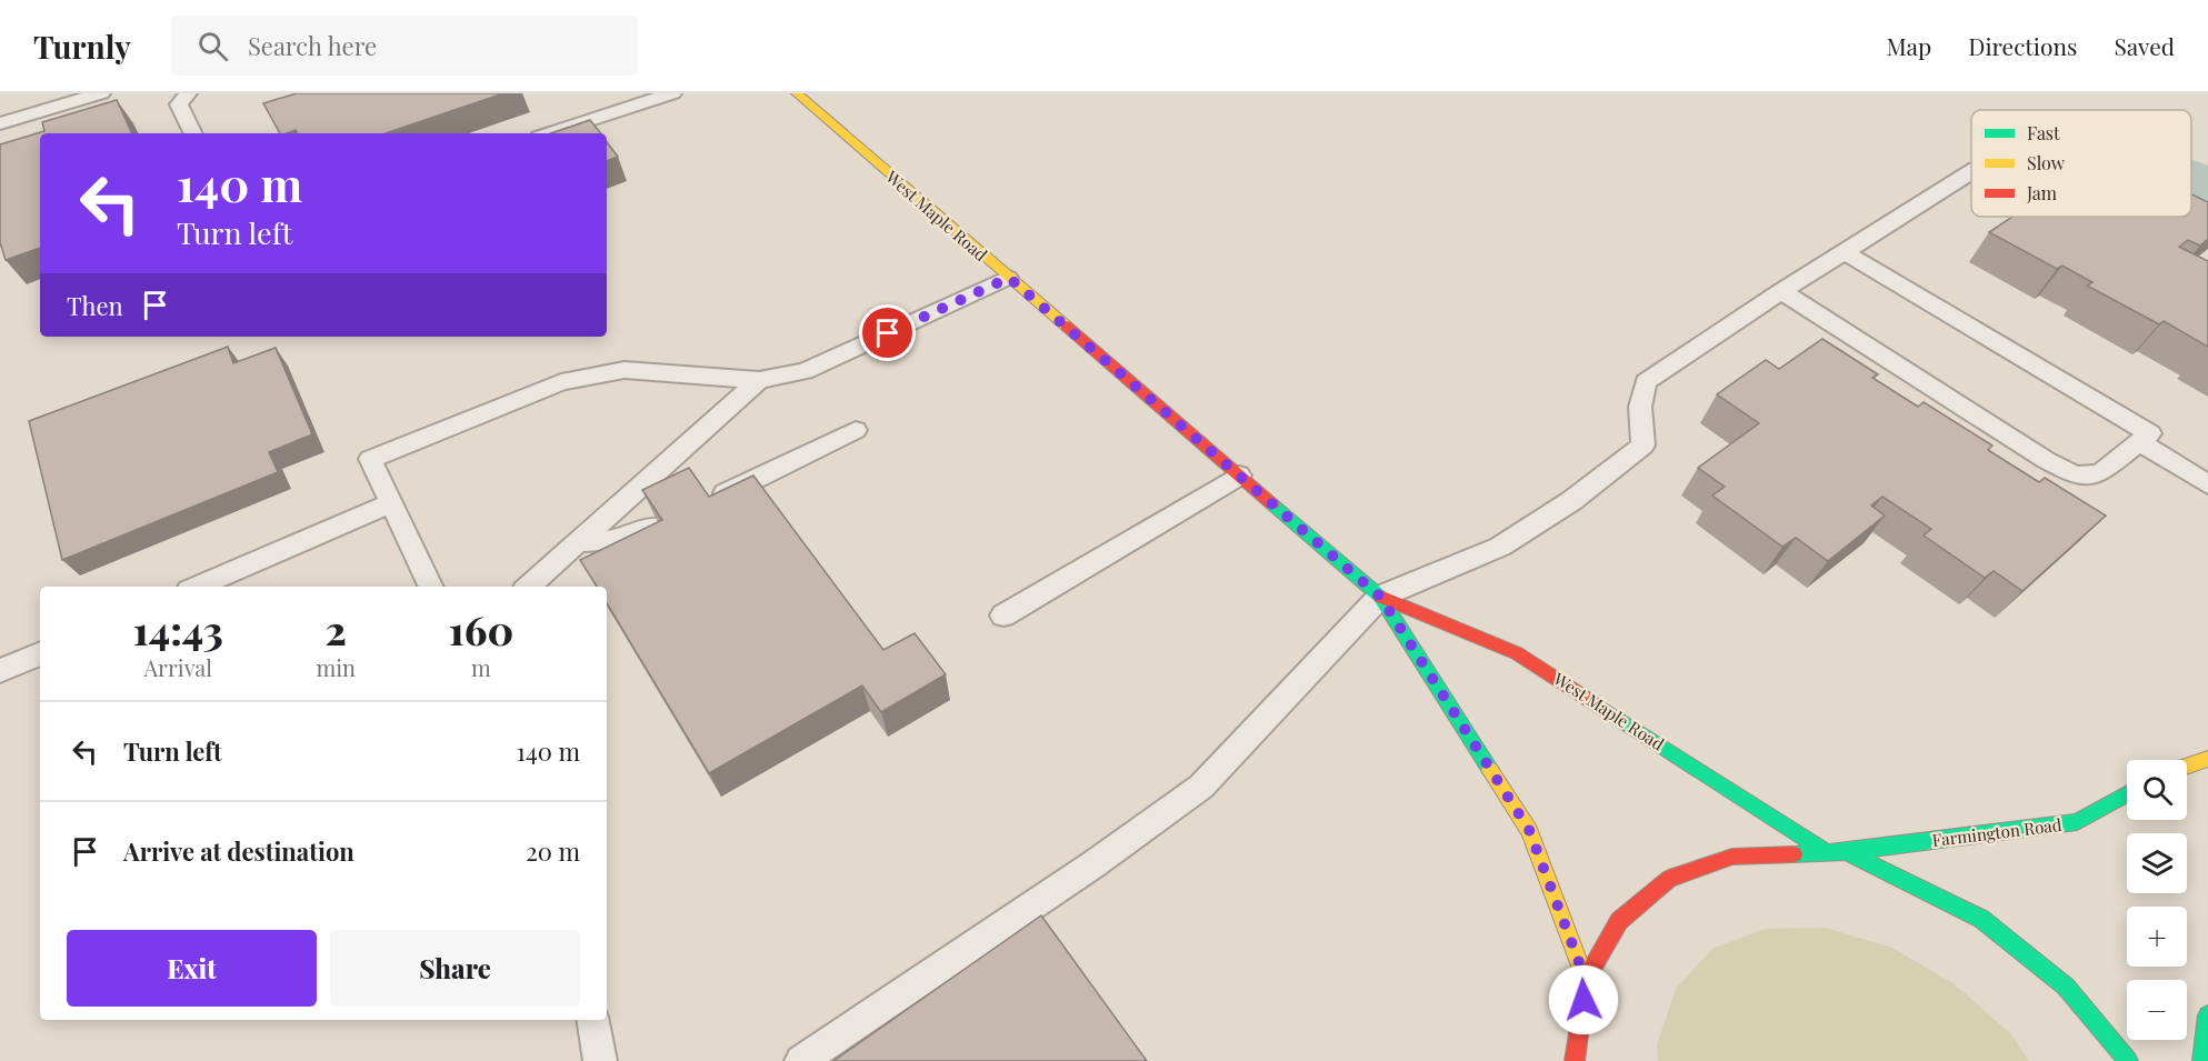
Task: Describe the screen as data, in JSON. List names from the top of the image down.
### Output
{
  "streets": {
    "main road": ["West Maple Road", "Farmington Road"]
  },
  "legend": ["Fast", "Slow", "Jam"],
  "page": {
    "header": "Turnly",
    "search": "Search here",
    "nav": ["Map", "Directions", "Saved"],
    "turn": ["140 m", "Turn left"],
    "then": "Then",
    "eta": [
      "14:43",
      "Arrival",
      "2",
      "min",
      "160",
      "m"
    ],
    "list": [
      {
        "name": "Turn left",
        "value": "140 m"
      },
      {
        "name": "Arrive at destination",
        "value": "20 m"
      }
    ],
    "map_buttons": ["+", "−"],
    "buttons": ["Exit", "Share"]
  }
}
